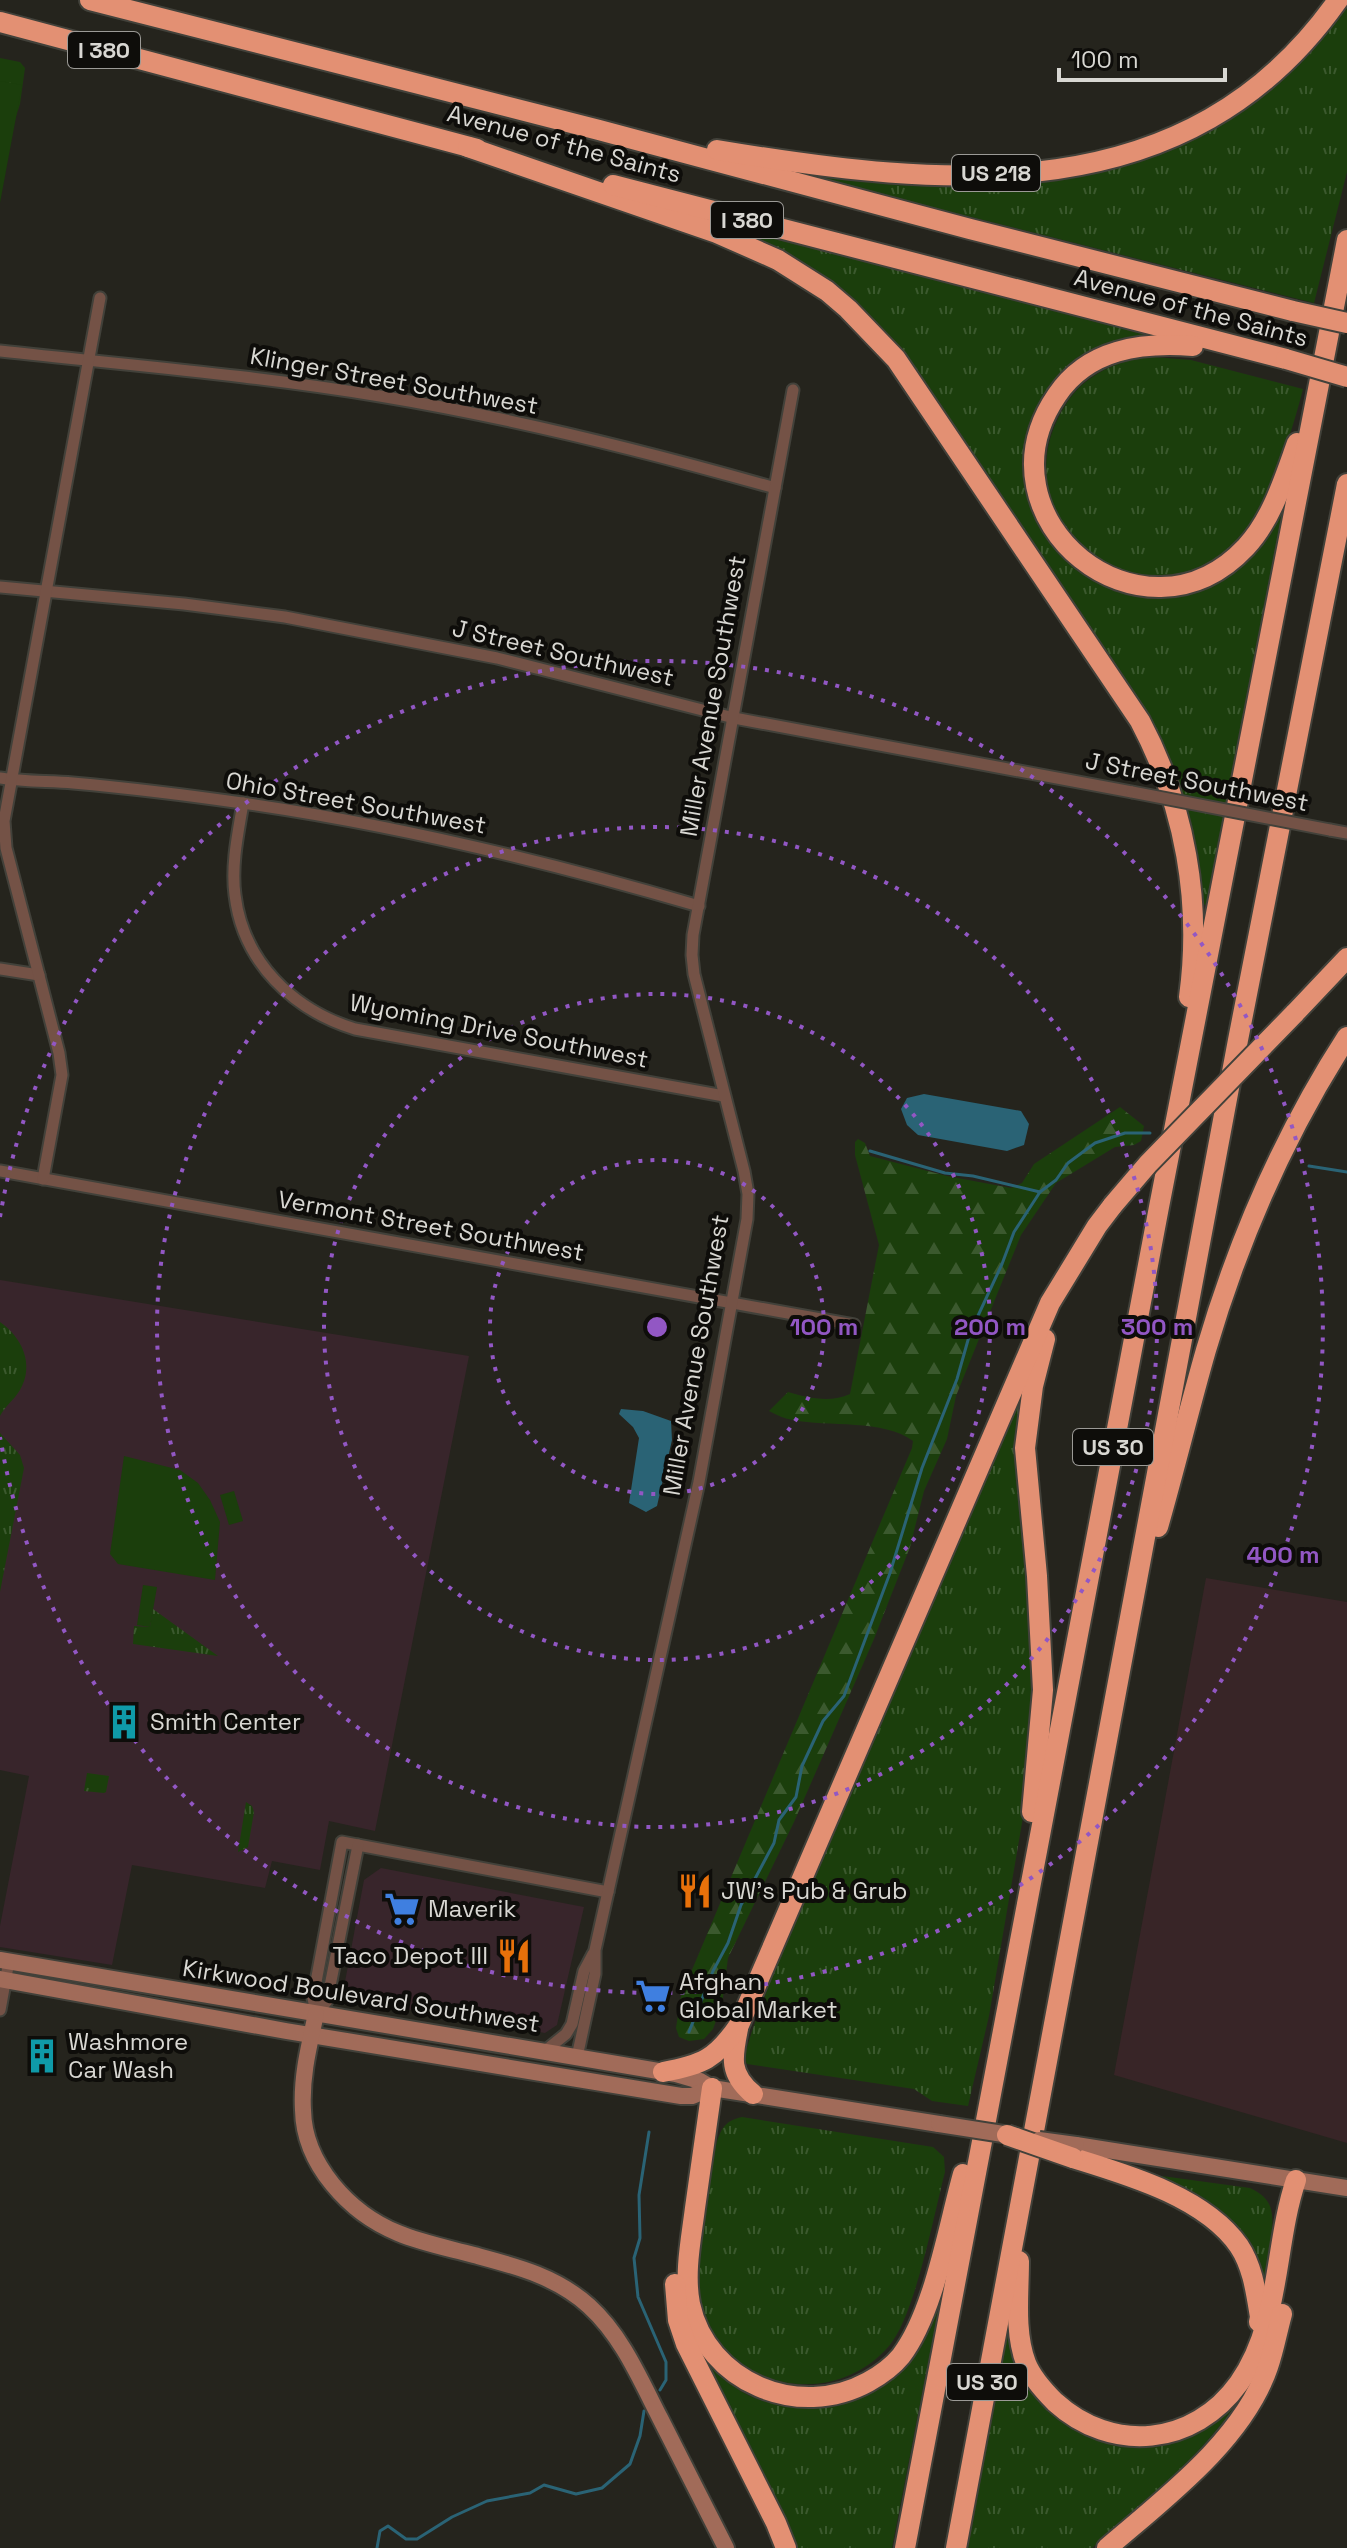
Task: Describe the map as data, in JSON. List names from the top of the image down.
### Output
{
  "streets": {
    "highway": [
      "I 380",
      "Avenue of the Saints",
      "US 218",
      "US 30"
    ],
    "main road": ["Kirkwood Boulevard Southwest"],
    "street": [
      "Klinger Street Southwest",
      "J Street Southwest",
      "Miller Avenue Southwest",
      "Ohio Street Southwest",
      "Wyoming Drive Southwest",
      "Vermont Street Southwest"
    ]
  },
  "crossings": [
    ["Avenue of the Saints", "US 218"],
    ["Klinger Street Southwest", "Miller Avenue Southwest"],
    ["J Street Southwest", "Miller Avenue Southwest"],
    ["Miller Avenue Southwest", "Ohio Street Southwest"],
    ["Miller Avenue Southwest", "Wyoming Drive Southwest"],
    ["Miller Avenue Southwest", "Vermont Street Southwest"],
    ["Miller Avenue Southwest", "Kirkwood Boulevard Southwest"],
    ["Ohio Street Southwest", "Wyoming Drive Southwest"]
  ],
  "places": {
    "building": ["Smith Center", "Washmore Car Wash"],
    "restaurant": ["JW's Pub & Grub", "Taco Depot III"],
    "supermarket": ["Maverik", "Afghan Global Market"]
  },
  "scale_bar": "100 m",
  "rings": [
    "100 m",
    "200 m",
    "300 m",
    "400 m"
  ]
}
